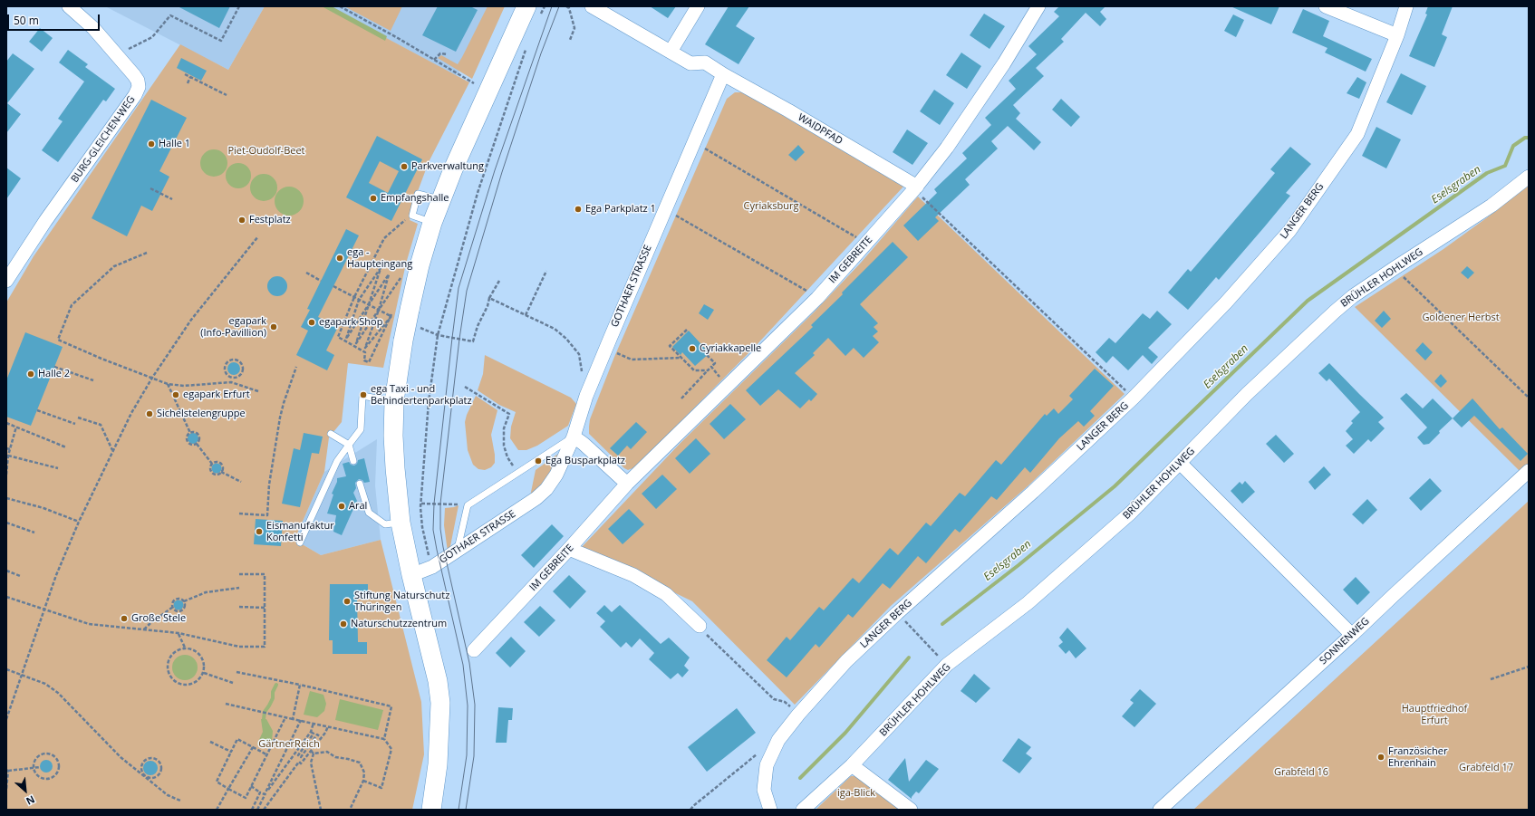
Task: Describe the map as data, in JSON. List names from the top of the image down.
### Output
{
  "streets": {
    "street": [
      "WAIDPFAD",
      "BURG-GLEICHEN-WEG",
      "LANGER BERG",
      "IM GEBREITE",
      "BRÜHLER HOHLWEG",
      "GOTHAER STRASSE",
      "SONNENWEG"
    ]
  },
  "crossings": [
    ["WAIDPFAD", "IM GEBREITE"],
    ["WAIDPFAD", "GOTHAER STRASSE"]
  ],
  "water": ["Eselsgraben"],
  "parks": [
    "Piet-Oudolf-Beet",
    "Cyriaksburg",
    "Goldener Herbst",
    "Hauptfriedhof Erfurt",
    "GärtnerReich",
    "Grabfeld 17",
    "Grabfeld 16",
    "iga-Blick"
  ],
  "places": [
    "Halle 1",
    "Parkverwaltung",
    "Empfangshalle",
    "Ega Parkplatz 1",
    "Festplatz",
    "ega - Haupteingang",
    "egapark Shop",
    "egapark (Info-Pavillion)",
    "Cyriakkapelle",
    "Halle 2",
    "egapark Erfurt",
    "ega Taxi - und Behindertenparkplatz",
    "Sichelstelengruppe",
    "Ega Busparkplatz",
    "Aral",
    "Eismanufaktur Konfetti",
    "Stiftung Naturschutz Thüringen",
    "Große Stele",
    "Naturschutzzentrum",
    "Französicher Ehrenhain"
  ],
  "scale_bar": "50 m",
  "north": "bottom right"
}
